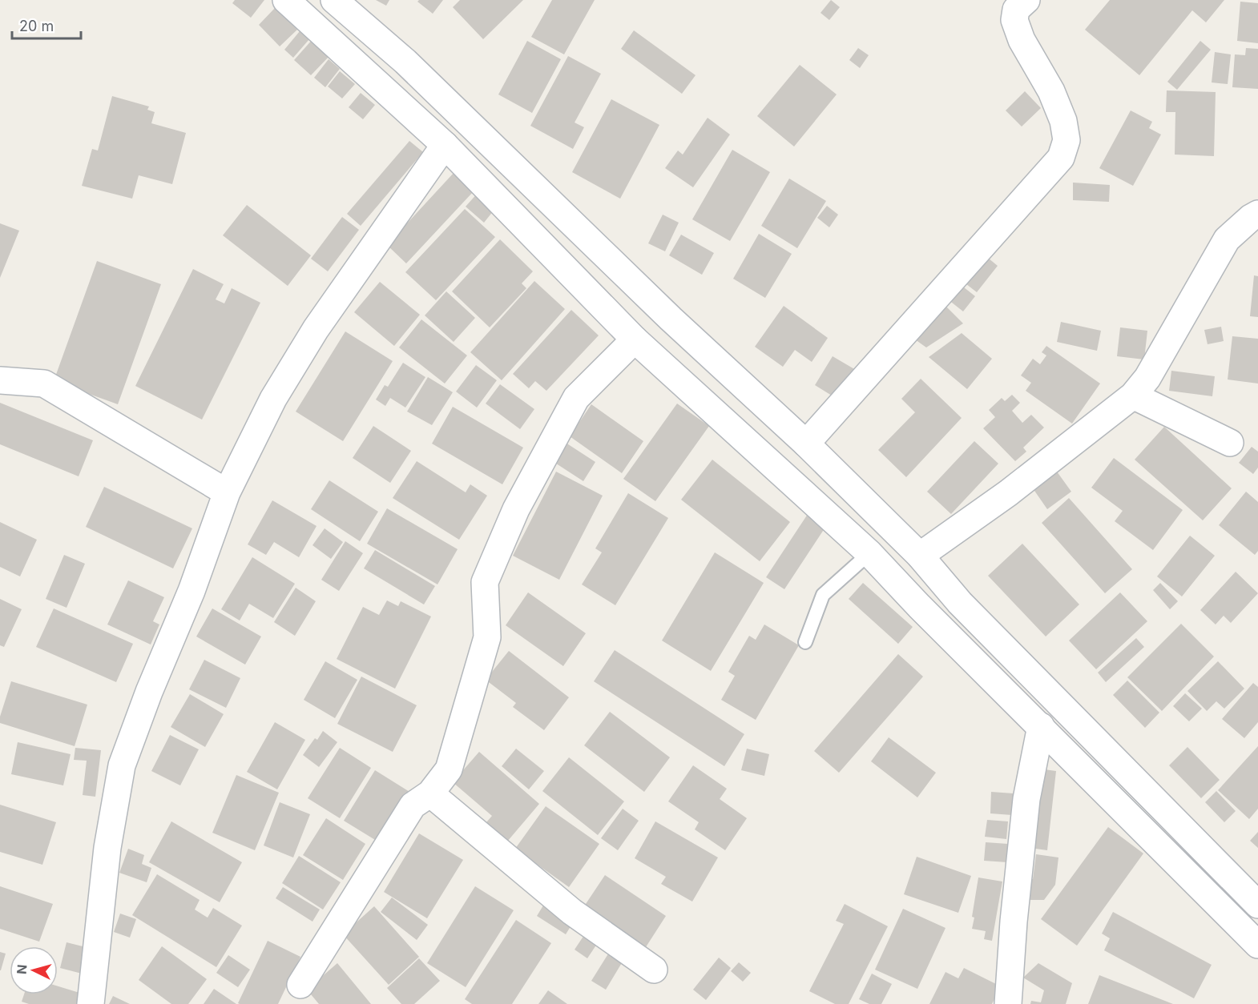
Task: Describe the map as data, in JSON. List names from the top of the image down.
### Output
{
  "scale_bar": "20 m",
  "north": "left"
}
